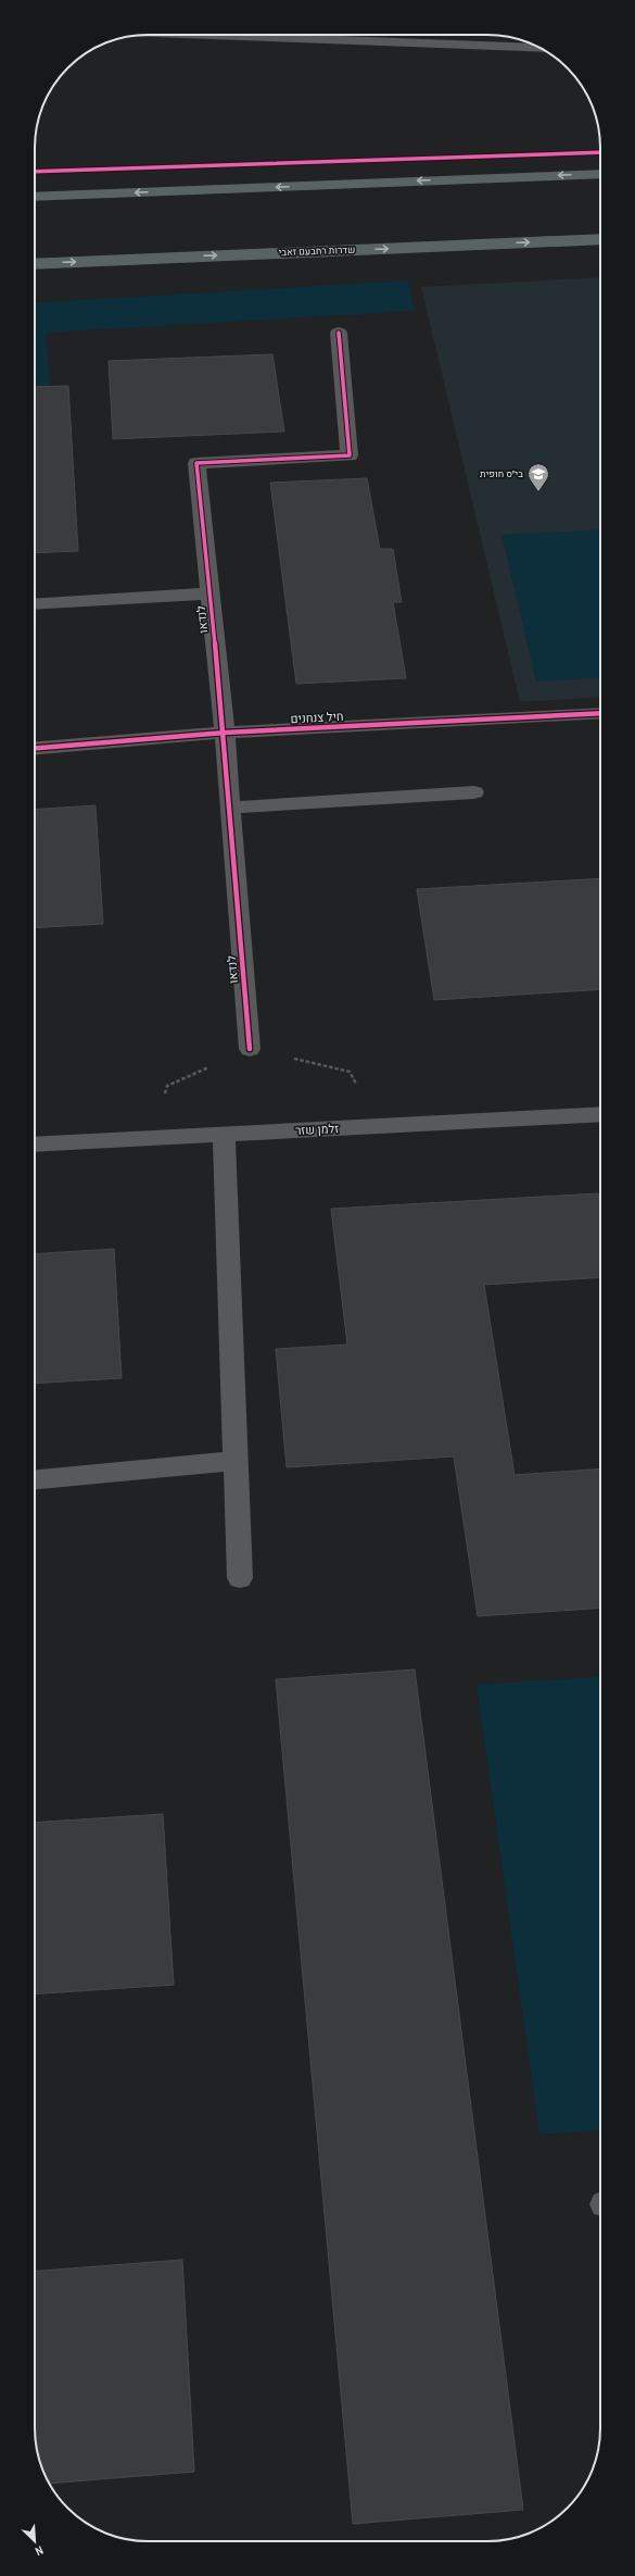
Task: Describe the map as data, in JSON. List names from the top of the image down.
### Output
{
  "streets": {
    "main road": ["שדרות רחבעם זאבי"],
    "street": ["לנדאו", "חיל צנחנים", "זלמן שזר"]
  },
  "crossings": [
    ["לנדאו", "חיל צנחנים"]
  ],
  "places": {
    "school or university": ["בי\"ס חופית"]
  },
  "north": "bottom right"
}
